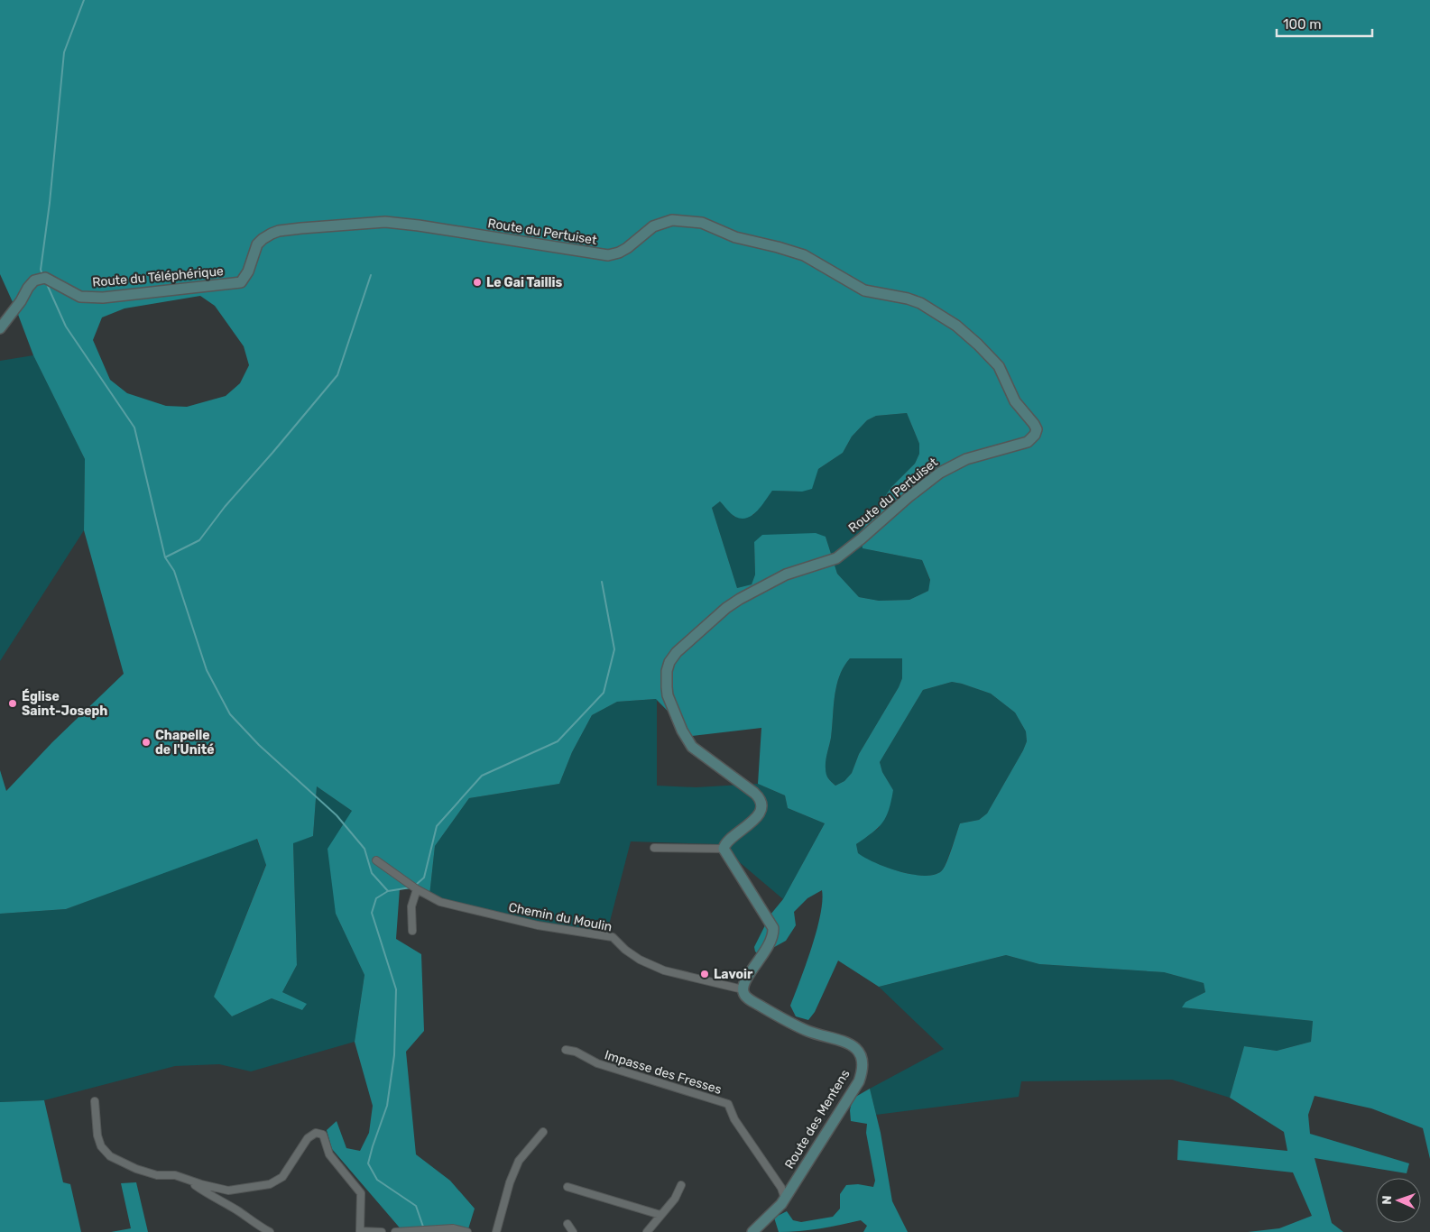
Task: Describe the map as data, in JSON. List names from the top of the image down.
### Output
{
  "streets": {
    "street": [
      "Route du Pertuiset",
      "Route du Téléphérique",
      "Chemin du Moulin",
      "Impasse des Fresses",
      "Route des Mentens"
    ]
  },
  "crossings": [
    ["Route du Pertuiset", "Route du Téléphérique"],
    ["Chemin du Moulin", "Route des Mentens"],
    ["Impasse des Fresses", "Route des Mentens"]
  ],
  "places": [
    "Le Gai Taillis",
    "Église Saint-Joseph",
    "Chapelle de l'Unité",
    "Lavoir"
  ],
  "scale_bar": "100 m",
  "north": "left"
}
